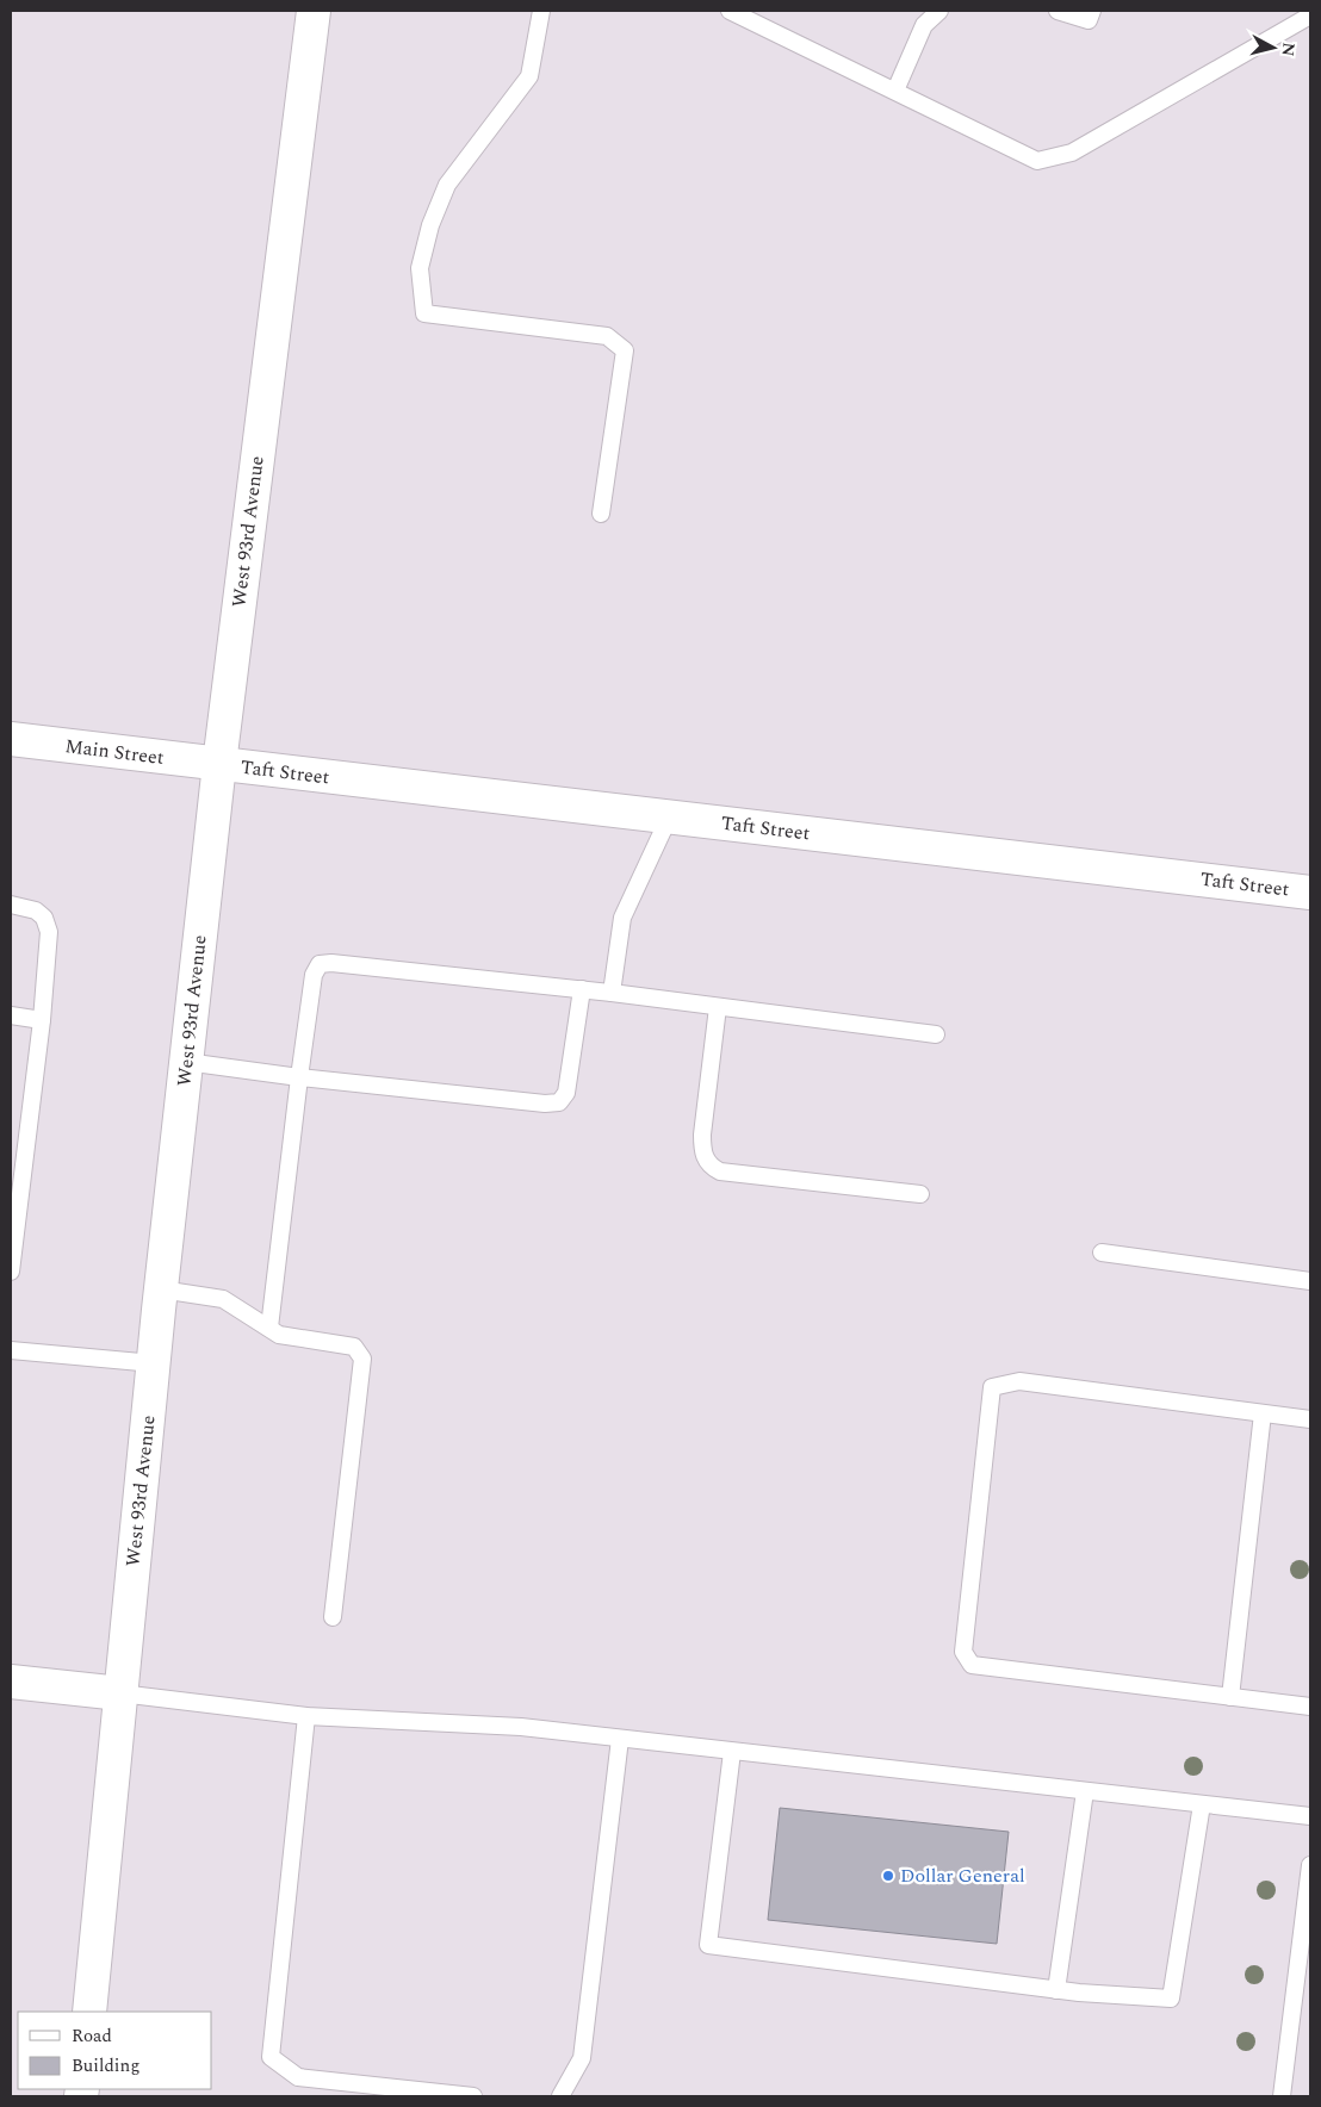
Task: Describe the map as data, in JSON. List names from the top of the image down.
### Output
{
  "streets": {
    "street": ["West 93rd Avenue", "Main Street", "Taft Street"]
  },
  "crossings": [
    ["West 93rd Avenue", "Main Street"],
    ["West 93rd Avenue", "Taft Street"],
    ["Main Street", "Taft Street"]
  ],
  "places": ["Dollar General"],
  "legend": ["Road", "Building"],
  "north": "right"
}
